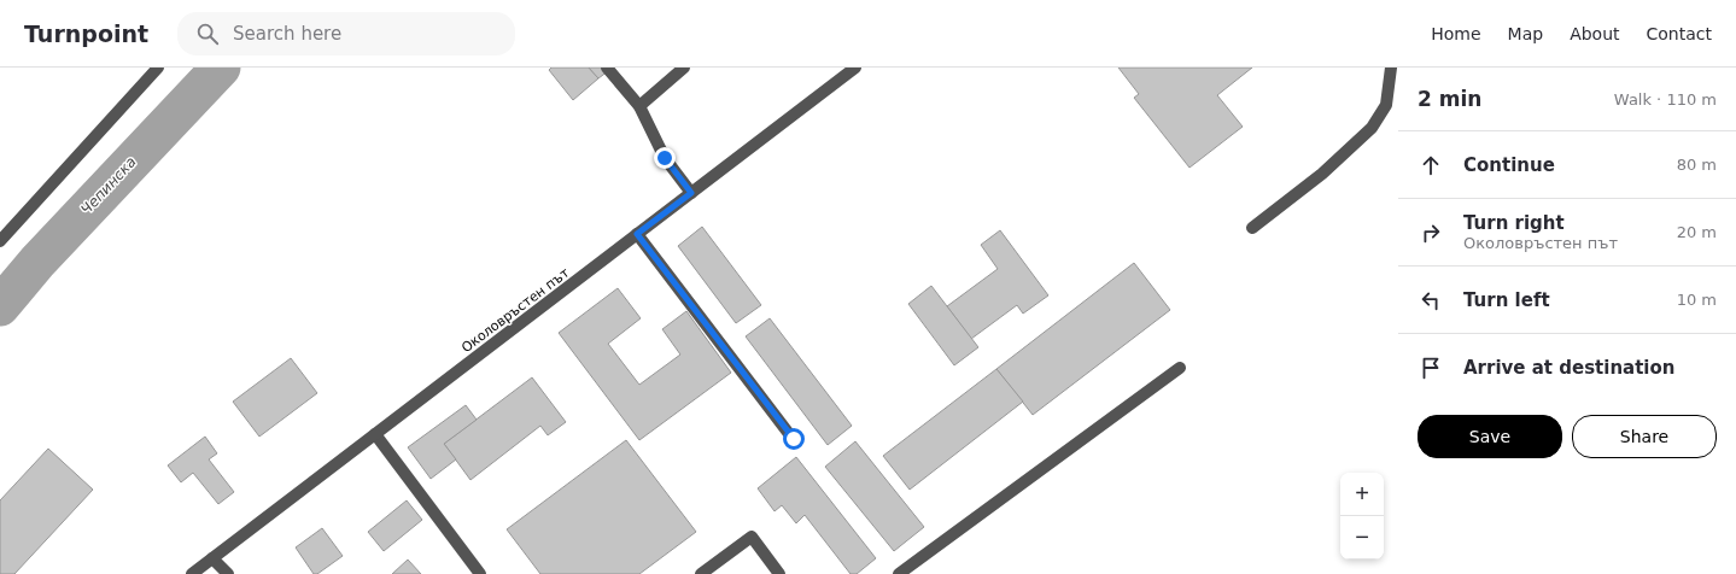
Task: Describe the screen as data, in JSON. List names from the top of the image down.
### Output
{
  "streets": {
    "street": ["Околовръстен път"]
  },
  "water": ["Чепинска"],
  "page": {
    "header": "Turnpoint",
    "search": "Search here",
    "nav": [
      "Home",
      "Map",
      "About",
      "Contact"
    ],
    "heading": ["2 min", "Walk · 110 m"],
    "list": [
      ["Continue", "80 m"],
      ["Turn right", "Околовръстен път", "20 m"],
      ["Turn left", "10 m"],
      "Arrive at destination"
    ],
    "buttons": ["Save", "Share"],
    "map_buttons": ["+", "−"]
  }
}
